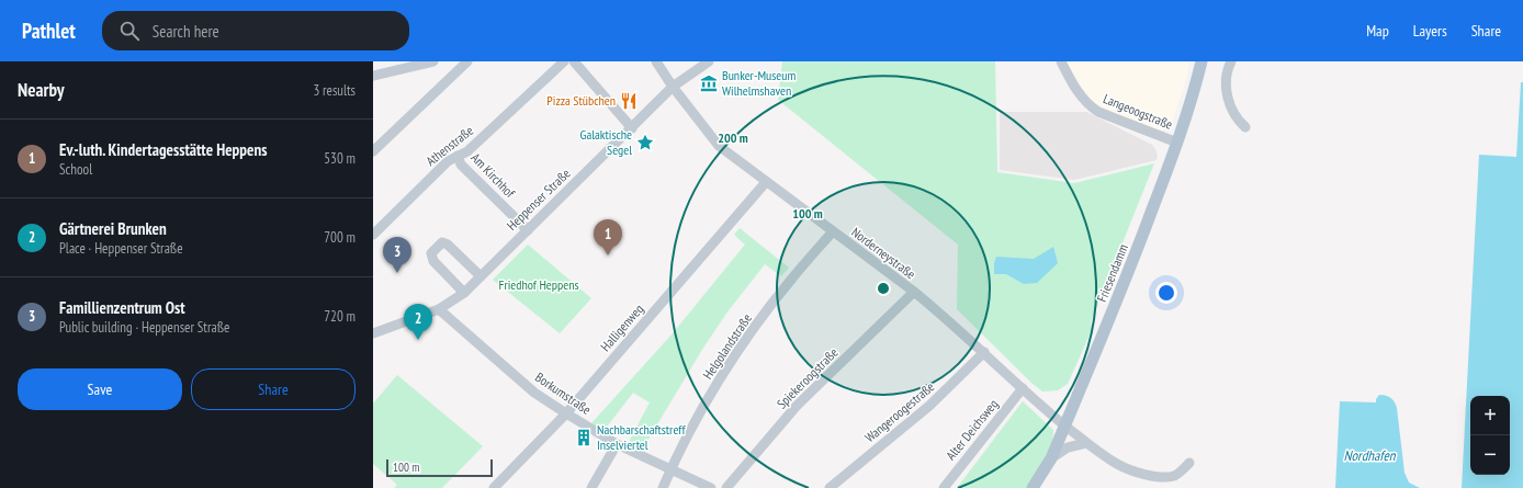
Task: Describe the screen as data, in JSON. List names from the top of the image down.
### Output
{
  "streets": {
    "main road": ["Friesendamm"],
    "street": [
      "Langeoogstraße",
      "Athenstraße",
      "Am Kirchhof",
      "Heppenser Straße",
      "Norderneystraße",
      "Halligenweg",
      "Helgolandstraße",
      "Spiekeroogstraße",
      "Borkumstraße",
      "Wangeroogestraße",
      "Alter Deichsweg"
    ]
  },
  "crossings": [
    ["Langeoogstraße", "Friesendamm"],
    ["Athenstraße", "Am Kirchhof"],
    ["Am Kirchhof", "Heppenser Straße"],
    ["Heppenser Straße", "Norderneystraße"],
    ["Heppenser Straße", "Borkumstraße"],
    ["Norderneystraße", "Friesendamm"],
    ["Norderneystraße", "Halligenweg"],
    ["Norderneystraße", "Helgolandstraße"],
    ["Norderneystraße", "Spiekeroogstraße"],
    ["Norderneystraße", "Wangeroogestraße"],
    ["Norderneystraße", "Alter Deichsweg"],
    ["Halligenweg", "Borkumstraße"],
    ["Helgolandstraße", "Borkumstraße"]
  ],
  "water": ["Nordhafen"],
  "parks": ["Friedhof Heppens"],
  "places": {
    "museum": ["Bunker-Museum Wilhelmshaven"],
    "restaurant": ["Pizza Stübchen"],
    "place": ["Galaktische Segel"],
    "building": ["Nachbarschaftstreff Inselviertel"]
  },
  "scale_bar": "100 m",
  "page": {
    "header": "Pathlet",
    "search": "Search here",
    "nav": ["Map", "Layers", "Share"],
    "heading": ["Nearby", "3 results"],
    "list": [
      {
        "mark": "1",
        "name": "Ev.-luth. Kindertagesstätte Heppens",
        "note": "School",
        "value": "530 m"
      },
      {
        "mark": "2",
        "name": "Gärtnerei Brunken",
        "note": "Place · Heppenser Straße",
        "value": "700 m"
      },
      {
        "mark": "3",
        "name": "Famillienzentrum Ost",
        "note": "Public building · Heppenser Straße",
        "value": "720 m"
      }
    ],
    "pins": ["1", "3", "2"],
    "buttons": ["Save", "Share"],
    "map_buttons": ["+", "−"],
    "scale": "100 m"
  },
  "rings": ["200 m", "100 m"]
}
